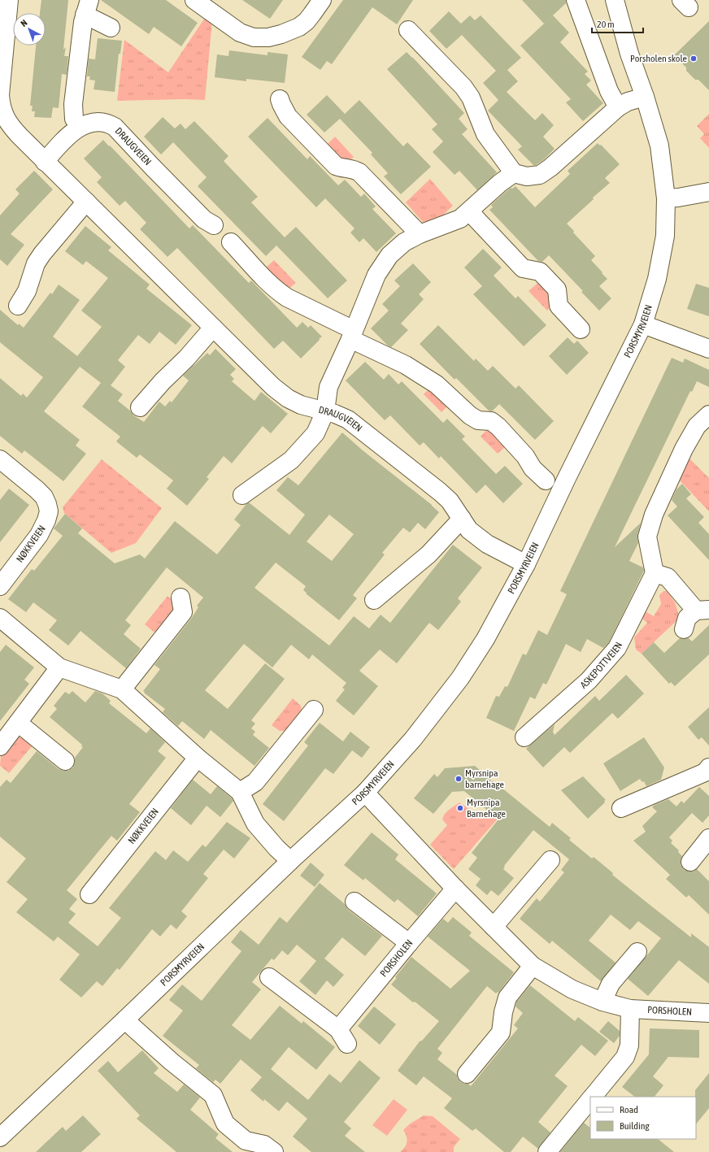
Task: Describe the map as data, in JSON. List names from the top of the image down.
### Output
{
  "streets": {
    "street": [
      "DRAUGVEIEN",
      "PORSMYRVEIEN",
      "NØKKVEIEN",
      "ASKEPOTTVEIEN",
      "PORSHOLEN"
    ]
  },
  "crossings": [
    ["DRAUGVEIEN", "PORSMYRVEIEN"],
    ["PORSMYRVEIEN", "PORSHOLEN"]
  ],
  "places": ["Porsholen skole", "Myrsnipa barnehage", "Myrsnipa Barnehage"],
  "legend": ["Road", "Building"],
  "scale_bar": "20 m",
  "north": "top left"
}
